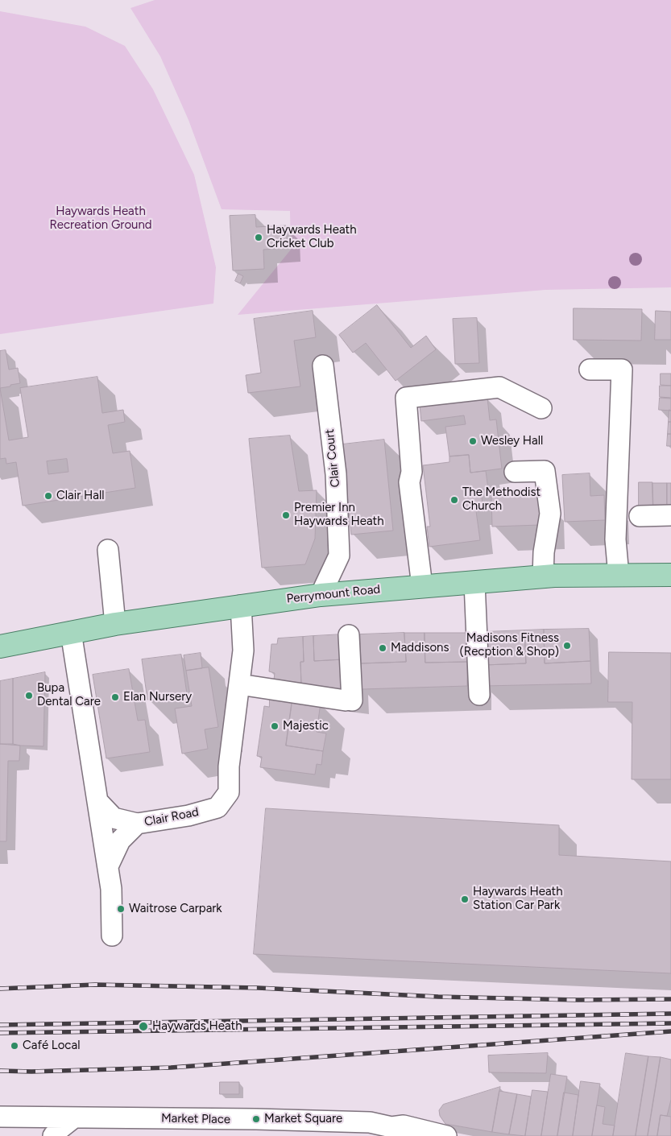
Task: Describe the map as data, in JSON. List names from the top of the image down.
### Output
{
  "streets": {
    "main road": ["Perrymount Road"],
    "street": ["Clair Court", "Clair Road", "Market Place"]
  },
  "crossings": [
    ["Clair Court", "Perrymount Road"],
    ["Perrymount Road", "Clair Road"]
  ],
  "parks": ["Haywards Heath Recreation Ground"],
  "places": [
    "Haywards Heath Cricket Club",
    "Wesley Hall",
    "Clair Hall",
    "The Methodist Church",
    "Premier Inn Haywards Heath",
    "Madisons Fitness (Recption & Shop)",
    "Maddisons",
    "Bupa Dental Care",
    "Elan Nursery",
    "Majestic",
    "Haywards Heath Station Car Park",
    "Waitrose Carpark",
    "Haywards Heath",
    "Café Local",
    "Market Square"
  ]
}
